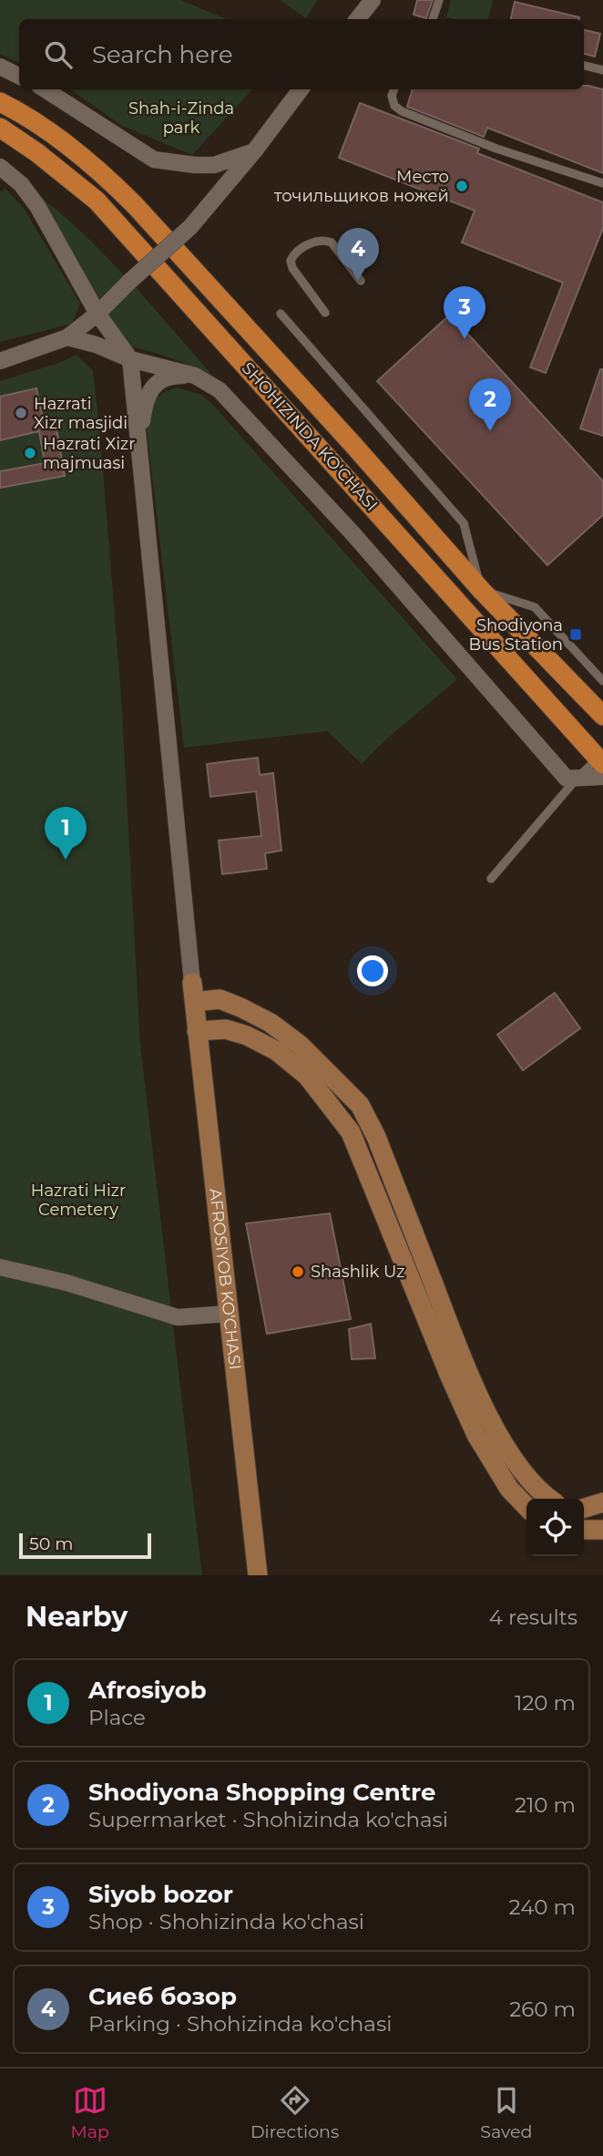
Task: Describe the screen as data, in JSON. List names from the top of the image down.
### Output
{
  "streets": {
    "main road": ["SHOHIZINDA KO'CHASI"],
    "street": ["AFROSIYOB KO'CHASI"]
  },
  "parks": ["Shah-i-Zinda park", "Hazrati Hizr Cemetery"],
  "places": {
    "other": [
      "Место точильщиков ножей",
      "Hazrati Xizr masjidi",
      "Hazrati Xizr majmuasi",
      "Shashlik Uz"
    ],
    "transit": ["Shodiyona Bus Station"]
  },
  "scale_bar": "50 m",
  "page": {
    "search": "Search here",
    "pins": [
      "4",
      "3",
      "2",
      "1"
    ],
    "scale": "50 m",
    "heading": ["Nearby", "4 results"],
    "list": [
      {
        "mark": "1",
        "name": "Afrosiyob",
        "note": "Place",
        "value": "120 m"
      },
      {
        "mark": "2",
        "name": "Shodiyona Shopping Centre",
        "note": "Supermarket · Shohizinda ko'chasi",
        "value": "210 m"
      },
      {
        "mark": "3",
        "name": "Siyob bozor",
        "note": "Shop · Shohizinda ko'chasi",
        "value": "240 m"
      },
      {
        "mark": "4",
        "name": "Сиеб бозор",
        "note": "Parking · Shohizinda ko'chasi",
        "value": "260 m"
      }
    ],
    "nav": ["Map", "Directions", "Saved"]
  }
}
